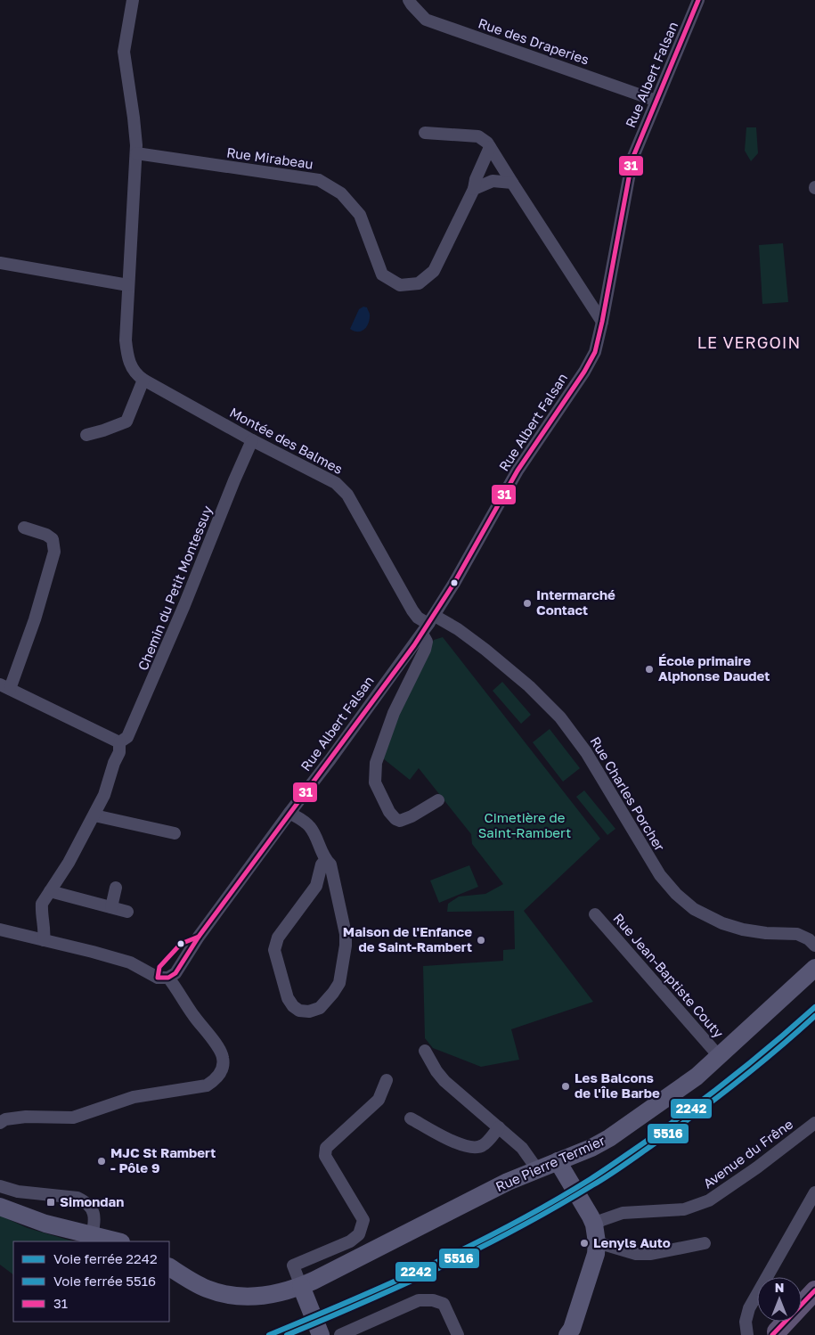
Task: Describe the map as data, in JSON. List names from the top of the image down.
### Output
{
  "streets": {
    "street": [
      "Rue des Draperies",
      "Rue Albert Falsan",
      "Rue Mirabeau",
      "Montée des Balmes",
      "Chemin du Petit Montessuy",
      "Rue Charles Porcher",
      "Rue Jean-Baptiste Couty",
      "Avenue du Frêne",
      "Rue Pierre Termier"
    ]
  },
  "crossings": [
    ["Rue des Draperies", "Rue Albert Falsan"],
    ["Rue Albert Falsan", "Montée des Balmes"],
    ["Rue Albert Falsan", "Rue Charles Porcher"],
    ["Rue Mirabeau", "Montée des Balmes"],
    ["Montée des Balmes", "Chemin du Petit Montessuy"],
    ["Montée des Balmes", "Rue Charles Porcher"],
    ["Rue Jean-Baptiste Couty", "Rue Pierre Termier"]
  ],
  "districts": ["LE VERGOIN"],
  "parks": ["Cimetière de Saint-Rambert"],
  "places": {
    "other": [
      "Intermarché Contact",
      "École primaire Alphonse Daudet",
      "Maison de l'Enfance de Saint-Rambert",
      "Les Balcons de l'Île Barbe",
      "MJC St Rambert - Pôle 9",
      "Lenyls Auto"
    ],
    "transit": ["Simondan"]
  },
  "lines": ["transit line 31", "rail line 2242", "rail line 5516"],
  "legend": ["Voie ferrée 2242", "Voie ferrée 5516", "31"],
  "north": "top"
}
